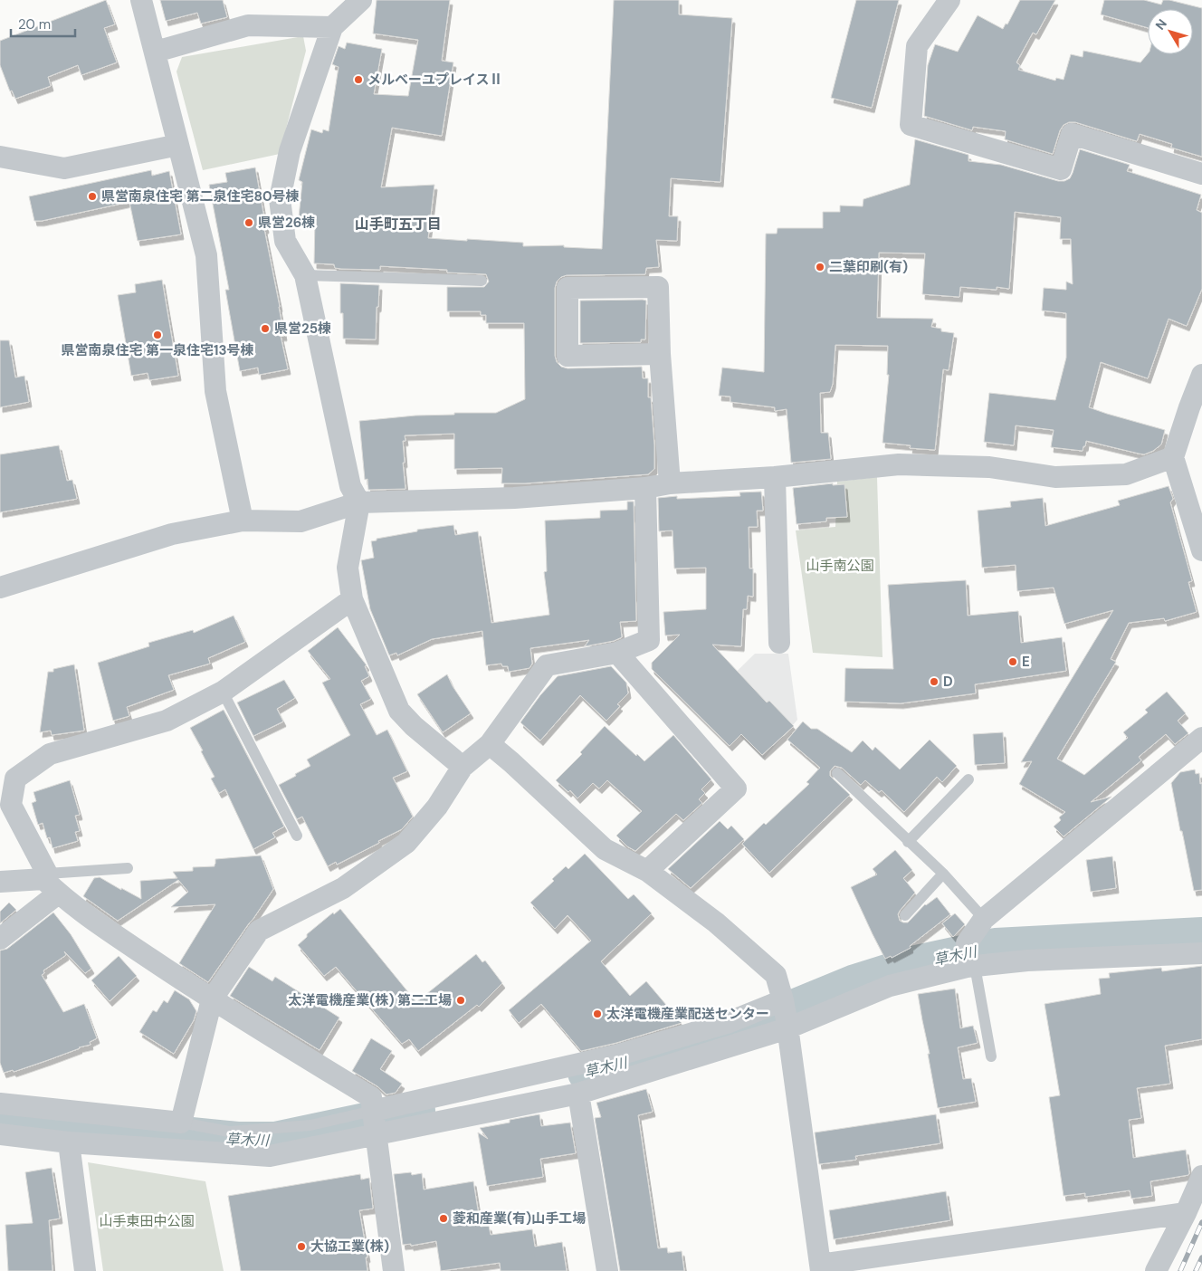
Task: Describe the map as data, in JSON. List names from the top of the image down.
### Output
{
  "districts": ["山手町五丁目"],
  "water": ["草木川"],
  "parks": ["山手南公園", "山手東田中公園"],
  "places": [
    "メルベーユプレイスⅡ",
    "県営南泉住宅 第二泉住宅80号棟",
    "県営26棟",
    "二葉印刷(有)",
    "県営25棟",
    "県営南泉住宅 第一泉住宅13号棟",
    "E",
    "D",
    "太洋電機産業(株) 第二工場",
    "太洋電機産業配送センター",
    "菱和産業(有)山手工場",
    "大協工業(株)"
  ],
  "scale_bar": "20 m",
  "north": "top left"
}
